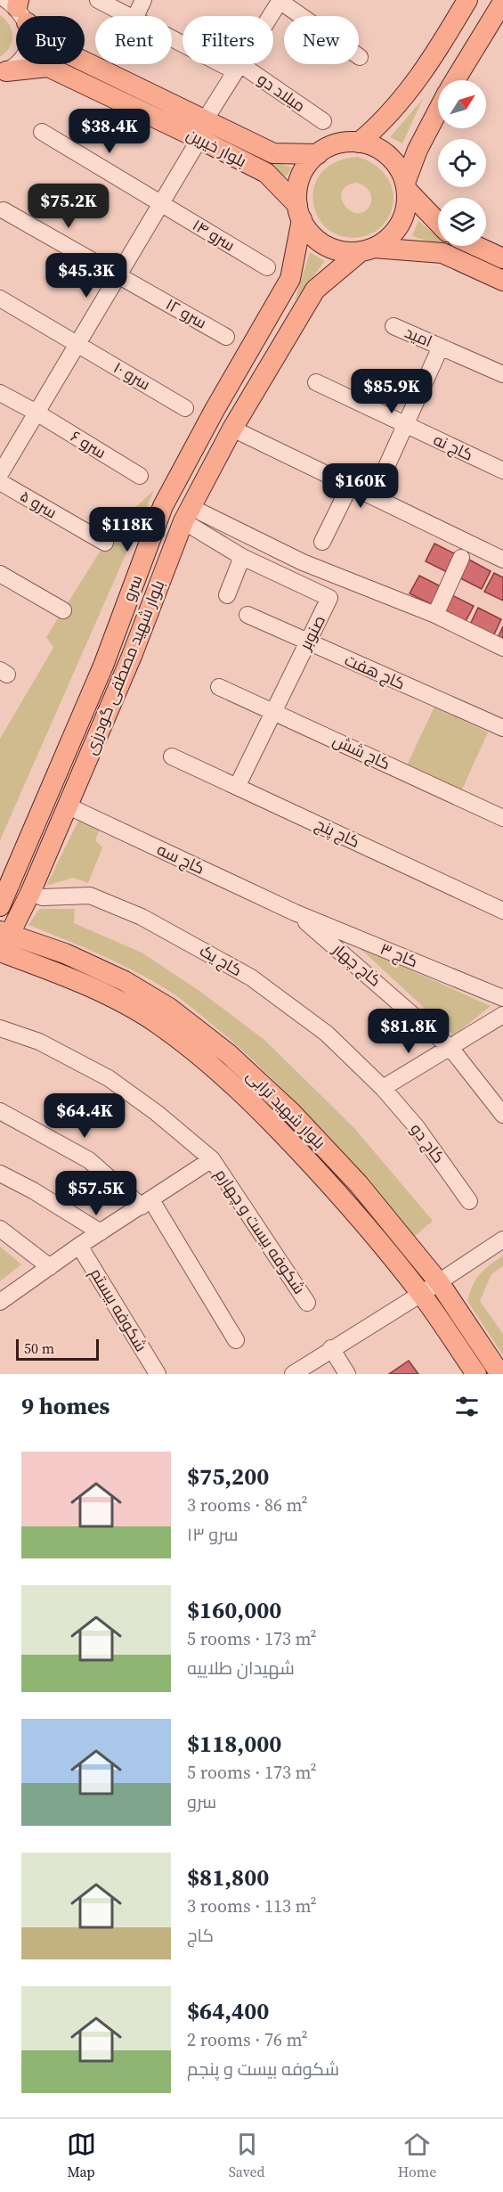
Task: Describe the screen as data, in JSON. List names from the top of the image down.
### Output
{
  "streets": {
    "main road": [
      "بلوار خیرین",
      "سرو",
      "بلوار شهید مصطفی گودرزی",
      "بلوار شهید ترابی"
    ],
    "street": [
      "میلاد دو",
      "سرو ۱۴",
      "سرو ۱۲",
      "امید",
      "سرو ۱۰",
      "سرو ۶",
      "کاج نه",
      "سرو ۵",
      "صنوبر",
      "کاج هفت",
      "کاج شش",
      "کاج پنج",
      "کاج سه",
      "کاج ۳",
      "کاج یک",
      "کاج چهار",
      "کاج دو",
      "شکوفه بیست و چهارم",
      "شکوفه بیستم"
    ]
  },
  "crossings": [
    ["بلوار خیرین", "سرو"],
    ["بلوار خیرین", "بلوار شهید مصطفی گودرزی"],
    ["سرو", "بلوار شهید مصطفی گودرزی"],
    ["صنوبر", "بلوار شهید مصطفی گودرزی"],
    ["صنوبر", "کاج هفت"],
    ["صنوبر", "کاج شش"],
    ["صنوبر", "کاج پنج"],
    ["بلوار شهید مصطفی گودرزی", "کاج سه"],
    ["بلوار شهید مصطفی گودرزی", "کاج یک"],
    ["بلوار شهید مصطفی گودرزی", "بلوار شهید ترابی"],
    ["کاج سه", "کاج ۳"],
    ["کاج سه", "کاج چهار"],
    ["کاج ۳", "کاج چهار"],
    ["کاج یک", "کاج دو"]
  ],
  "scale_bar": "50 m",
  "north": "top right",
  "page": {
    "chip": [
      "Buy",
      "Rent",
      "Filters",
      "New"
    ],
    "price": [
      "$38.4K",
      "$75.2K",
      "$45.3K",
      "$85.9K",
      "$160K",
      "$118K",
      "$81.8K",
      "$64.4K",
      "$57.5K"
    ],
    "scale": "50 m",
    "heading": "9 homes",
    "list": [
      {
        "name": "$75,200",
        "note": "3 rooms · 86 m² · سرو ۱۳"
      },
      {
        "name": "$160,000",
        "note": "5 rooms · 173 m² · شهیدان طلاییه"
      },
      {
        "name": "$118,000",
        "note": "5 rooms · 173 m² · سرو"
      },
      {
        "name": "$81,800",
        "note": "3 rooms · 113 m² · کاج"
      },
      {
        "name": "$64,400",
        "note": "2 rooms · 76 m² · شکوفه بیست و پنجم"
      }
    ],
    "tabs": ["Map", "Saved", "Home"]
  }
}
